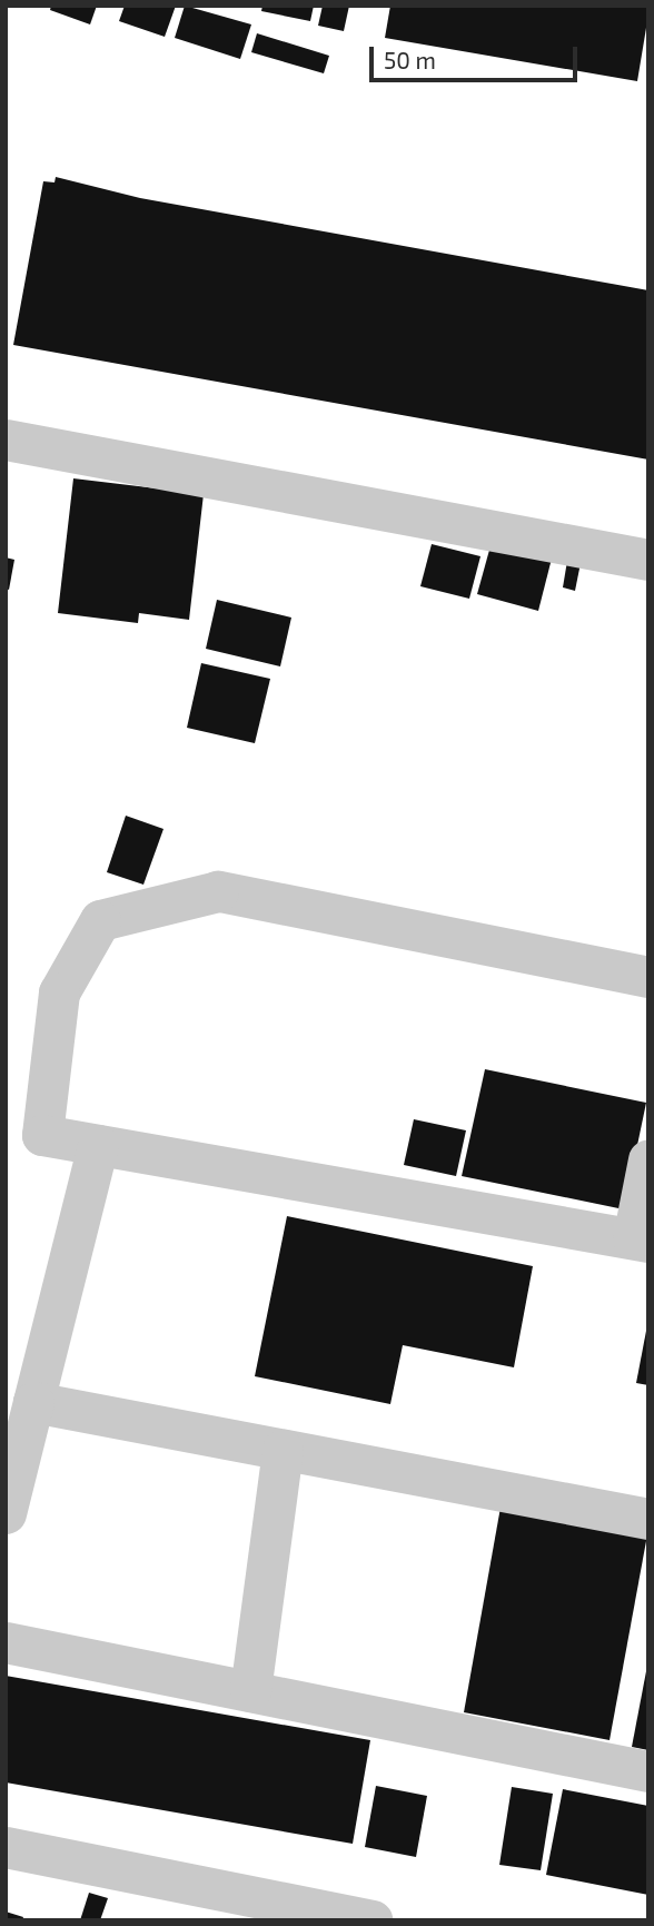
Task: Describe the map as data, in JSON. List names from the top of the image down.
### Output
{
  "scale_bar": "50 m"
}
